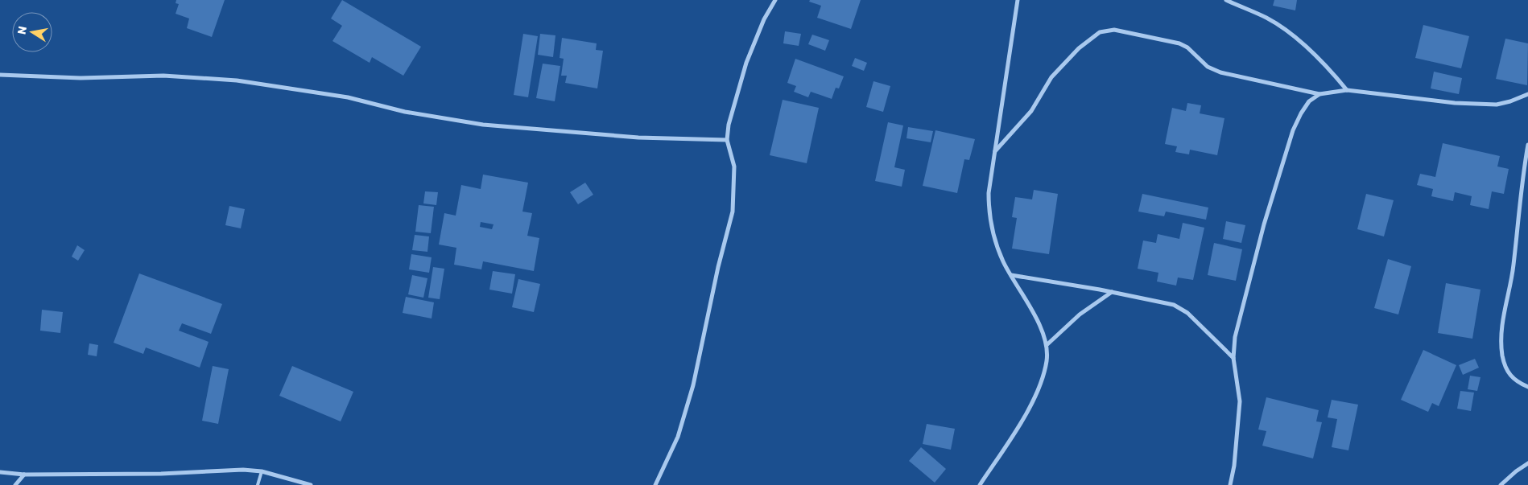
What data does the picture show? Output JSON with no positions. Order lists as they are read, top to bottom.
{
  "north": "left"
}
